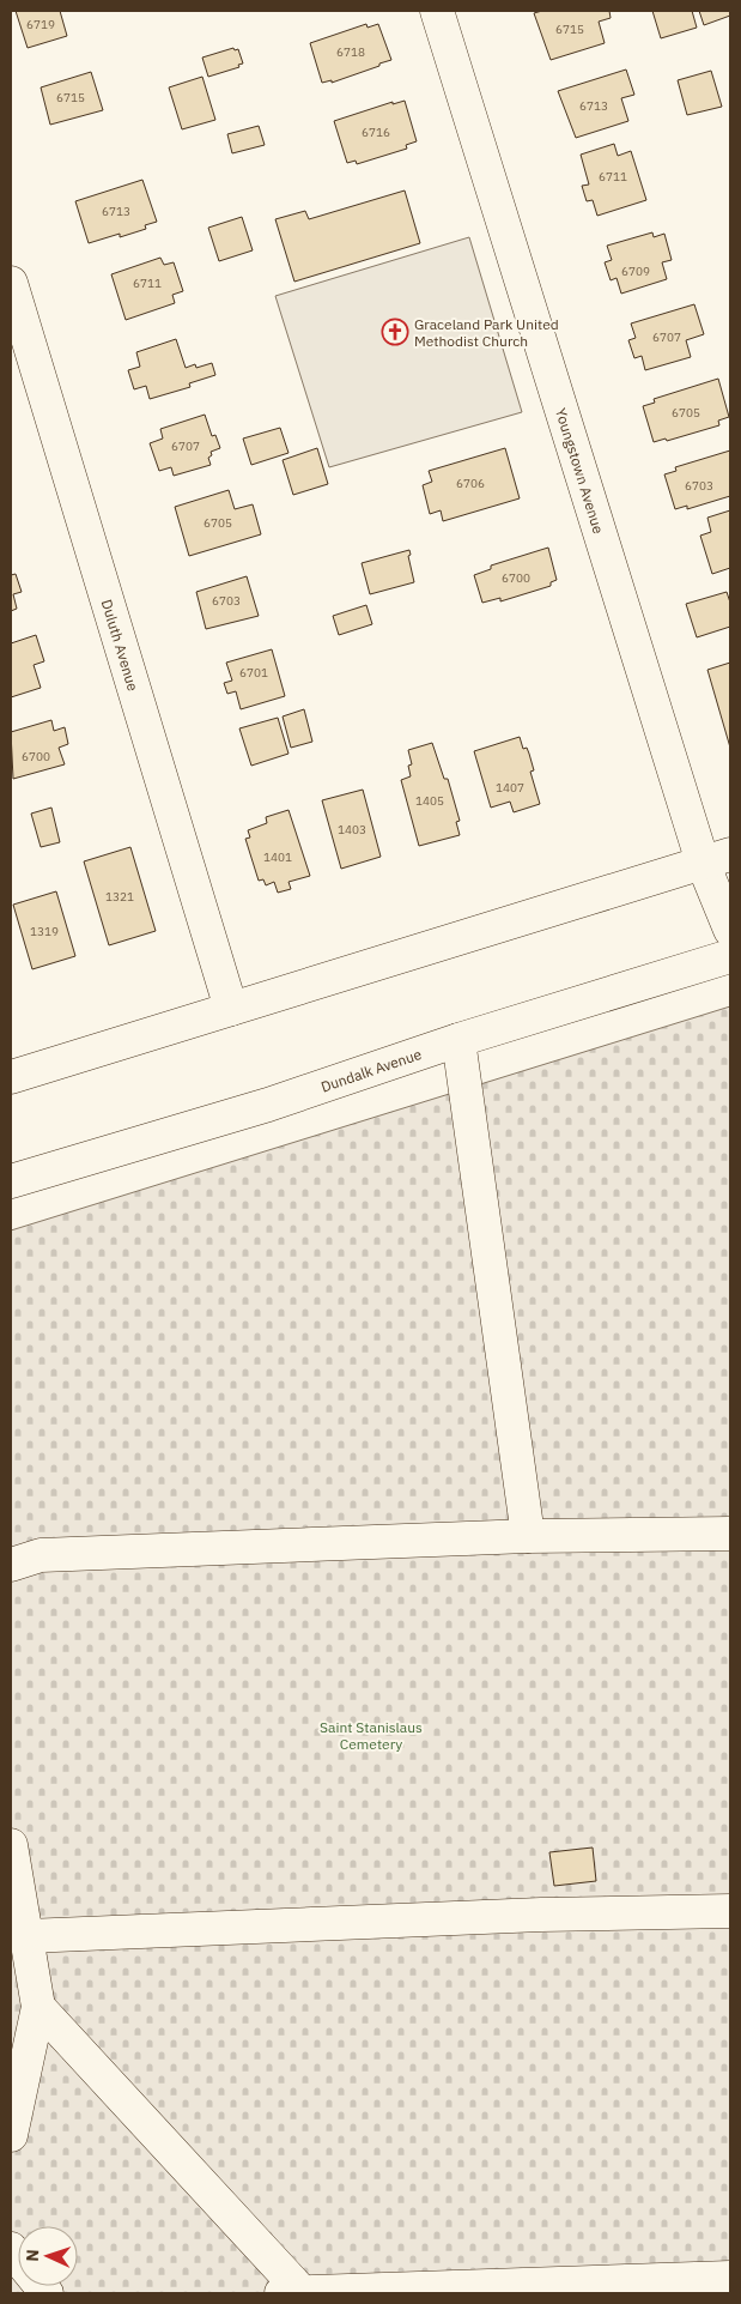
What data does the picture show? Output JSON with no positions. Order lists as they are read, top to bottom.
{
  "streets": {
    "street": ["Youngstown Avenue", "Duluth Avenue", "Dundalk Avenue"]
  },
  "parks": ["Saint Stanislaus Cemetery"],
  "places": {
    "church": ["Graceland Park United Methodist Church"]
  },
  "house_numbers": [
    "6719",
    "6715",
    "6718",
    "6715",
    "6713",
    "6716",
    "6711",
    "6713",
    "6709",
    "6711",
    "6707",
    "6705",
    "6707",
    "6706",
    "6703",
    "6705",
    "6700",
    "6703",
    "6701",
    "6700",
    "1407",
    "1405",
    "1403",
    "1401",
    "1321",
    "1319"
  ],
  "north": "left"
}
